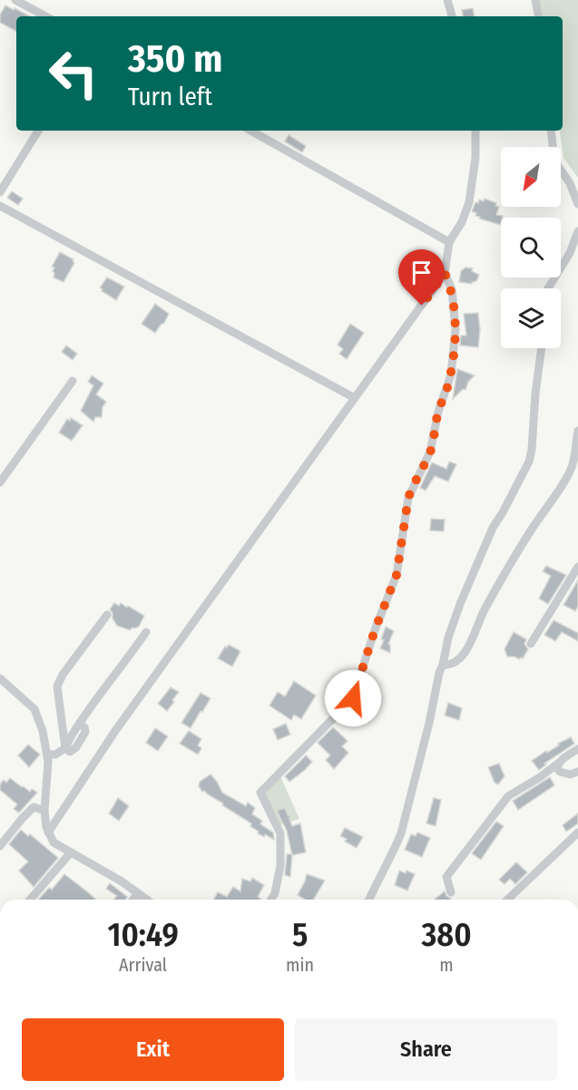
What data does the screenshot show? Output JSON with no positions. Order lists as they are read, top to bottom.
{
  "north": "bottom left",
  "page": {
    "turn": ["350 m", "Turn left"],
    "eta": [
      "10:49",
      "Arrival",
      "5",
      "min",
      "380",
      "m"
    ],
    "buttons": ["Exit", "Share"]
  }
}
